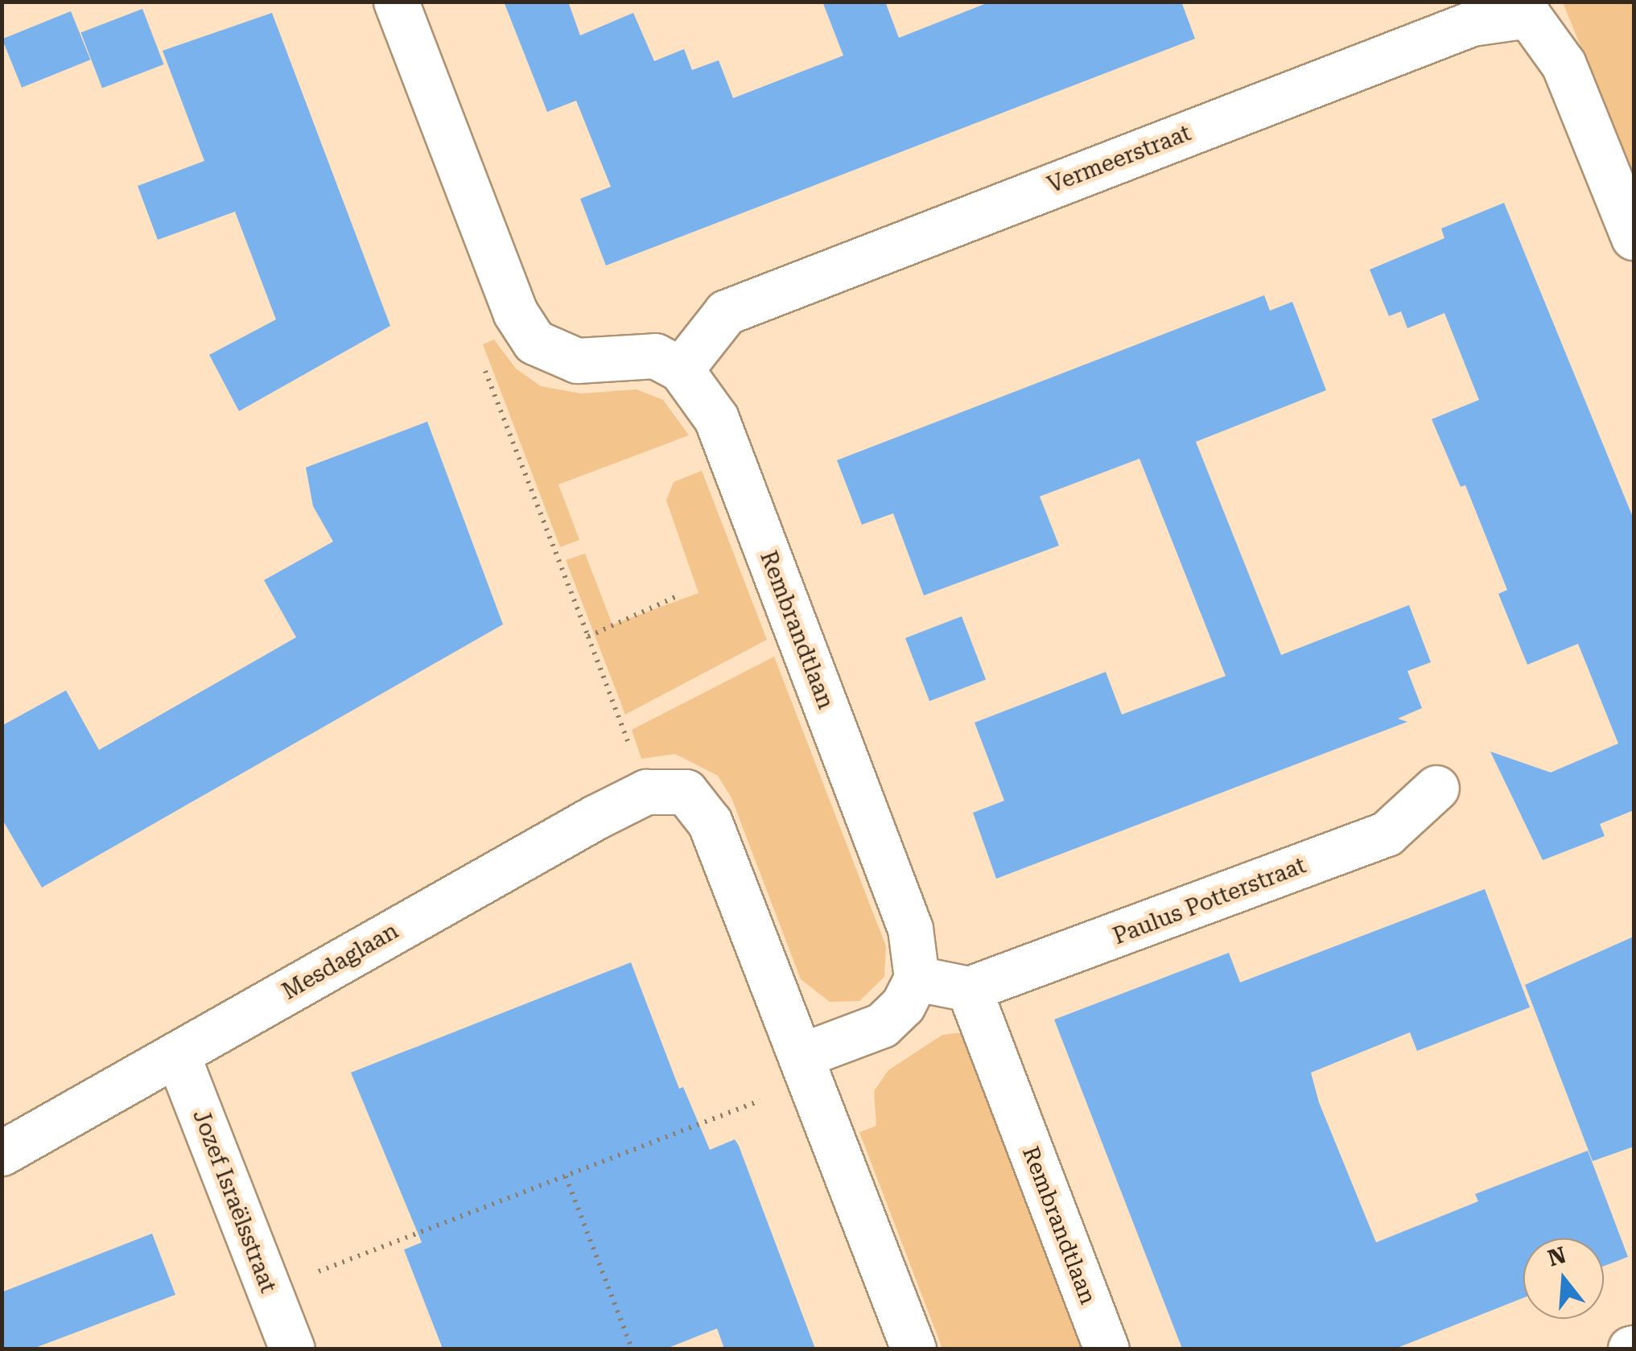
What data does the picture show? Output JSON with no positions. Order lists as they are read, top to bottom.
{
  "streets": {
    "street": [
      "Vermeerstraat",
      "Rembrandtlaan",
      "Paulus Potterstraat",
      "Mesdaglaan",
      "Jozef Israëlsstraat"
    ]
  },
  "crossings": [
    ["Vermeerstraat", "Rembrandtlaan"],
    ["Rembrandtlaan", "Paulus Potterstraat"],
    ["Mesdaglaan", "Jozef Israëlsstraat"]
  ],
  "north": "top"
}
